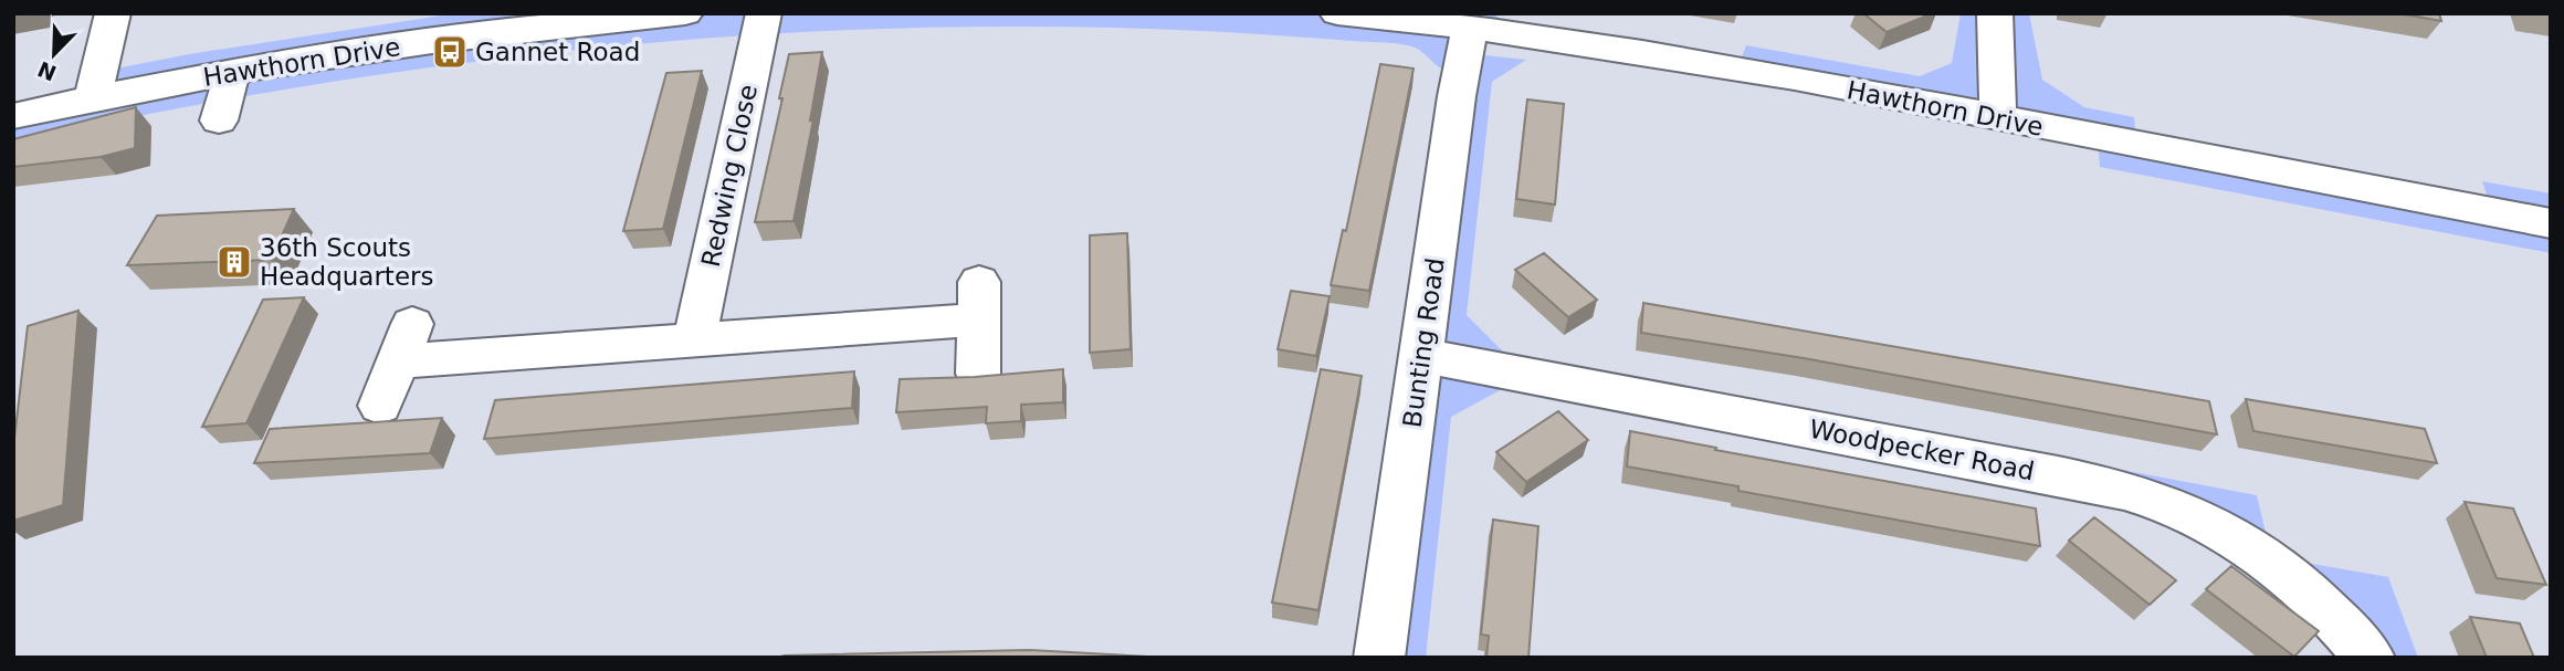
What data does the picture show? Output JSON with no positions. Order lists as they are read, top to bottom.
{
  "streets": {
    "street": [
      "Hawthorn Drive",
      "Redwing Close",
      "Bunting Road",
      "Woodpecker Road"
    ]
  },
  "crossings": [
    ["Hawthorn Drive", "Bunting Road"],
    ["Bunting Road", "Woodpecker Road"]
  ],
  "places": {
    "bus stop": ["Gannet Road"],
    "building": ["36th Scouts Headquarters"]
  },
  "north": "bottom left"
}
